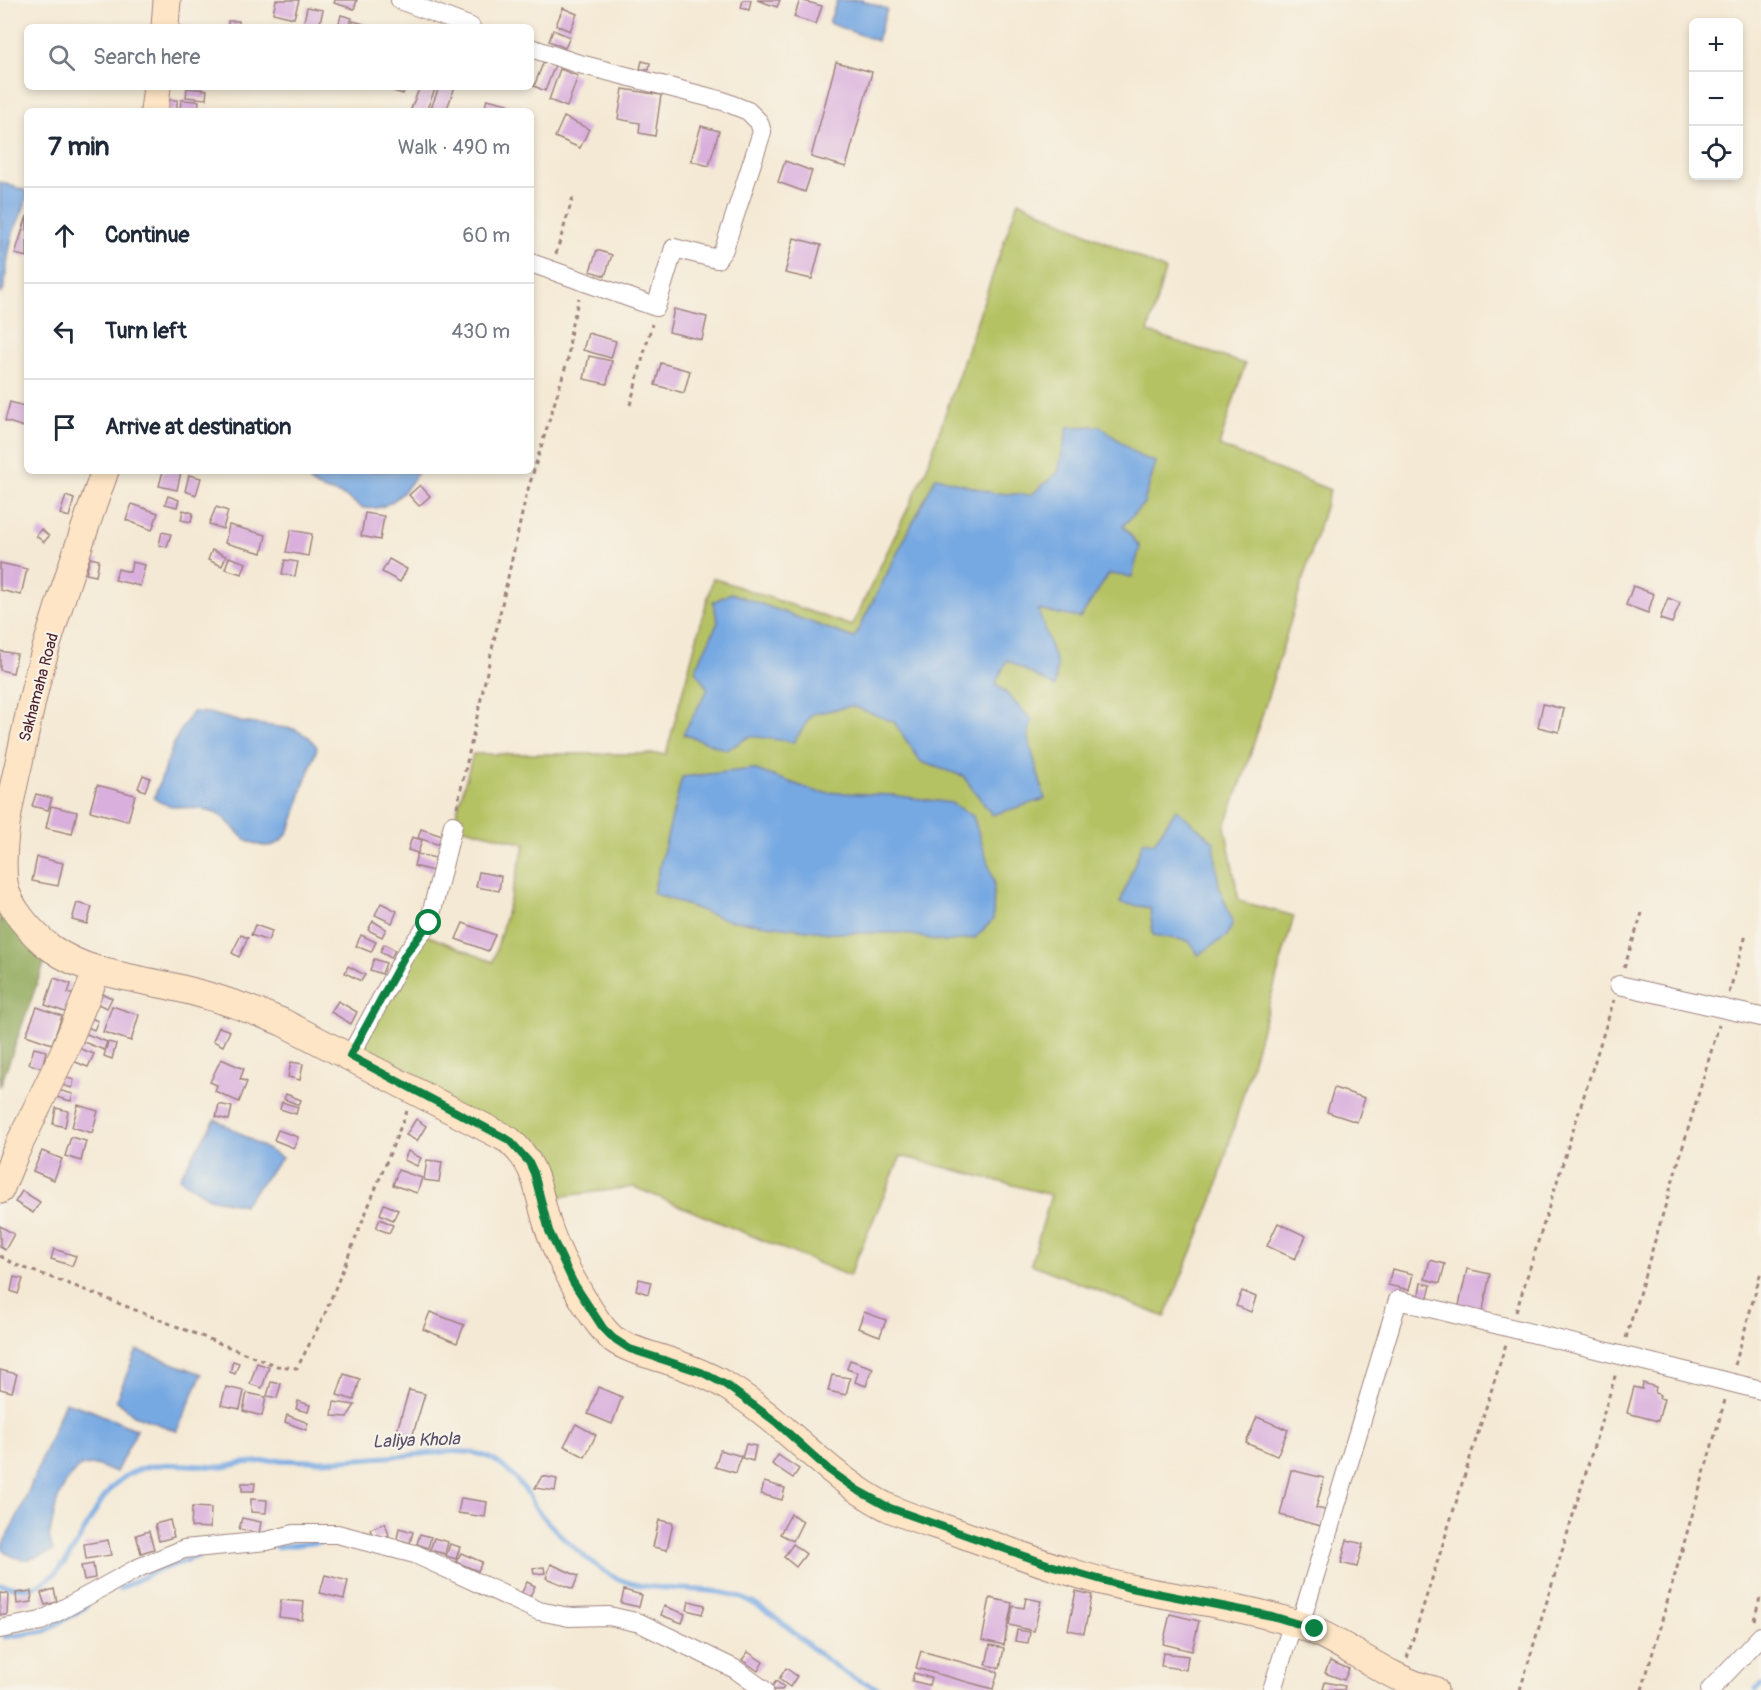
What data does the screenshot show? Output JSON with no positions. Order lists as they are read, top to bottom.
{
  "streets": {
    "street": ["Sakhamaha Road"]
  },
  "water": ["Laliya Khola"],
  "page": {
    "map_buttons": ["+", "−"],
    "search": "Search here",
    "heading": ["7 min", "Walk · 490 m"],
    "list": [
      ["Continue", "60 m"],
      ["Turn left", "430 m"],
      "Arrive at destination"
    ]
  }
}
